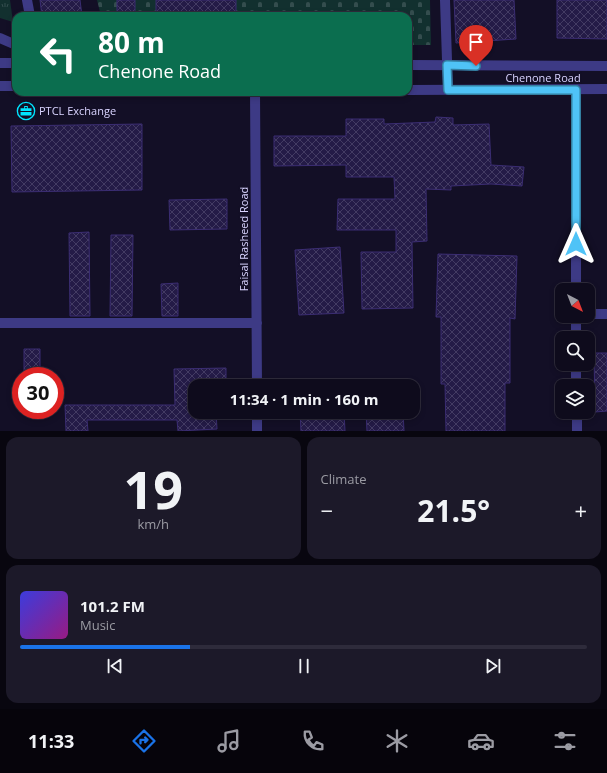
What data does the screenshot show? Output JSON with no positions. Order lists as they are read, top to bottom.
{
  "streets": {
    "street": ["Chenone Road", "Faisal Rasheed Road"]
  },
  "places": {
    "office": ["PTCL Exchange"]
  },
  "north": "bottom right",
  "page": {
    "turn": ["80 m", "Chenone Road"],
    "limit": "30",
    "trip": "11:34 · 1 min · 160 m",
    "tile": [
      ["19", "km/h"],
      "Climate"
    ],
    "heat": ["−", "21.5°", "+"],
    "song": ["101.2 FM", "Music"],
    "tabs": "11:33"
  }
}
